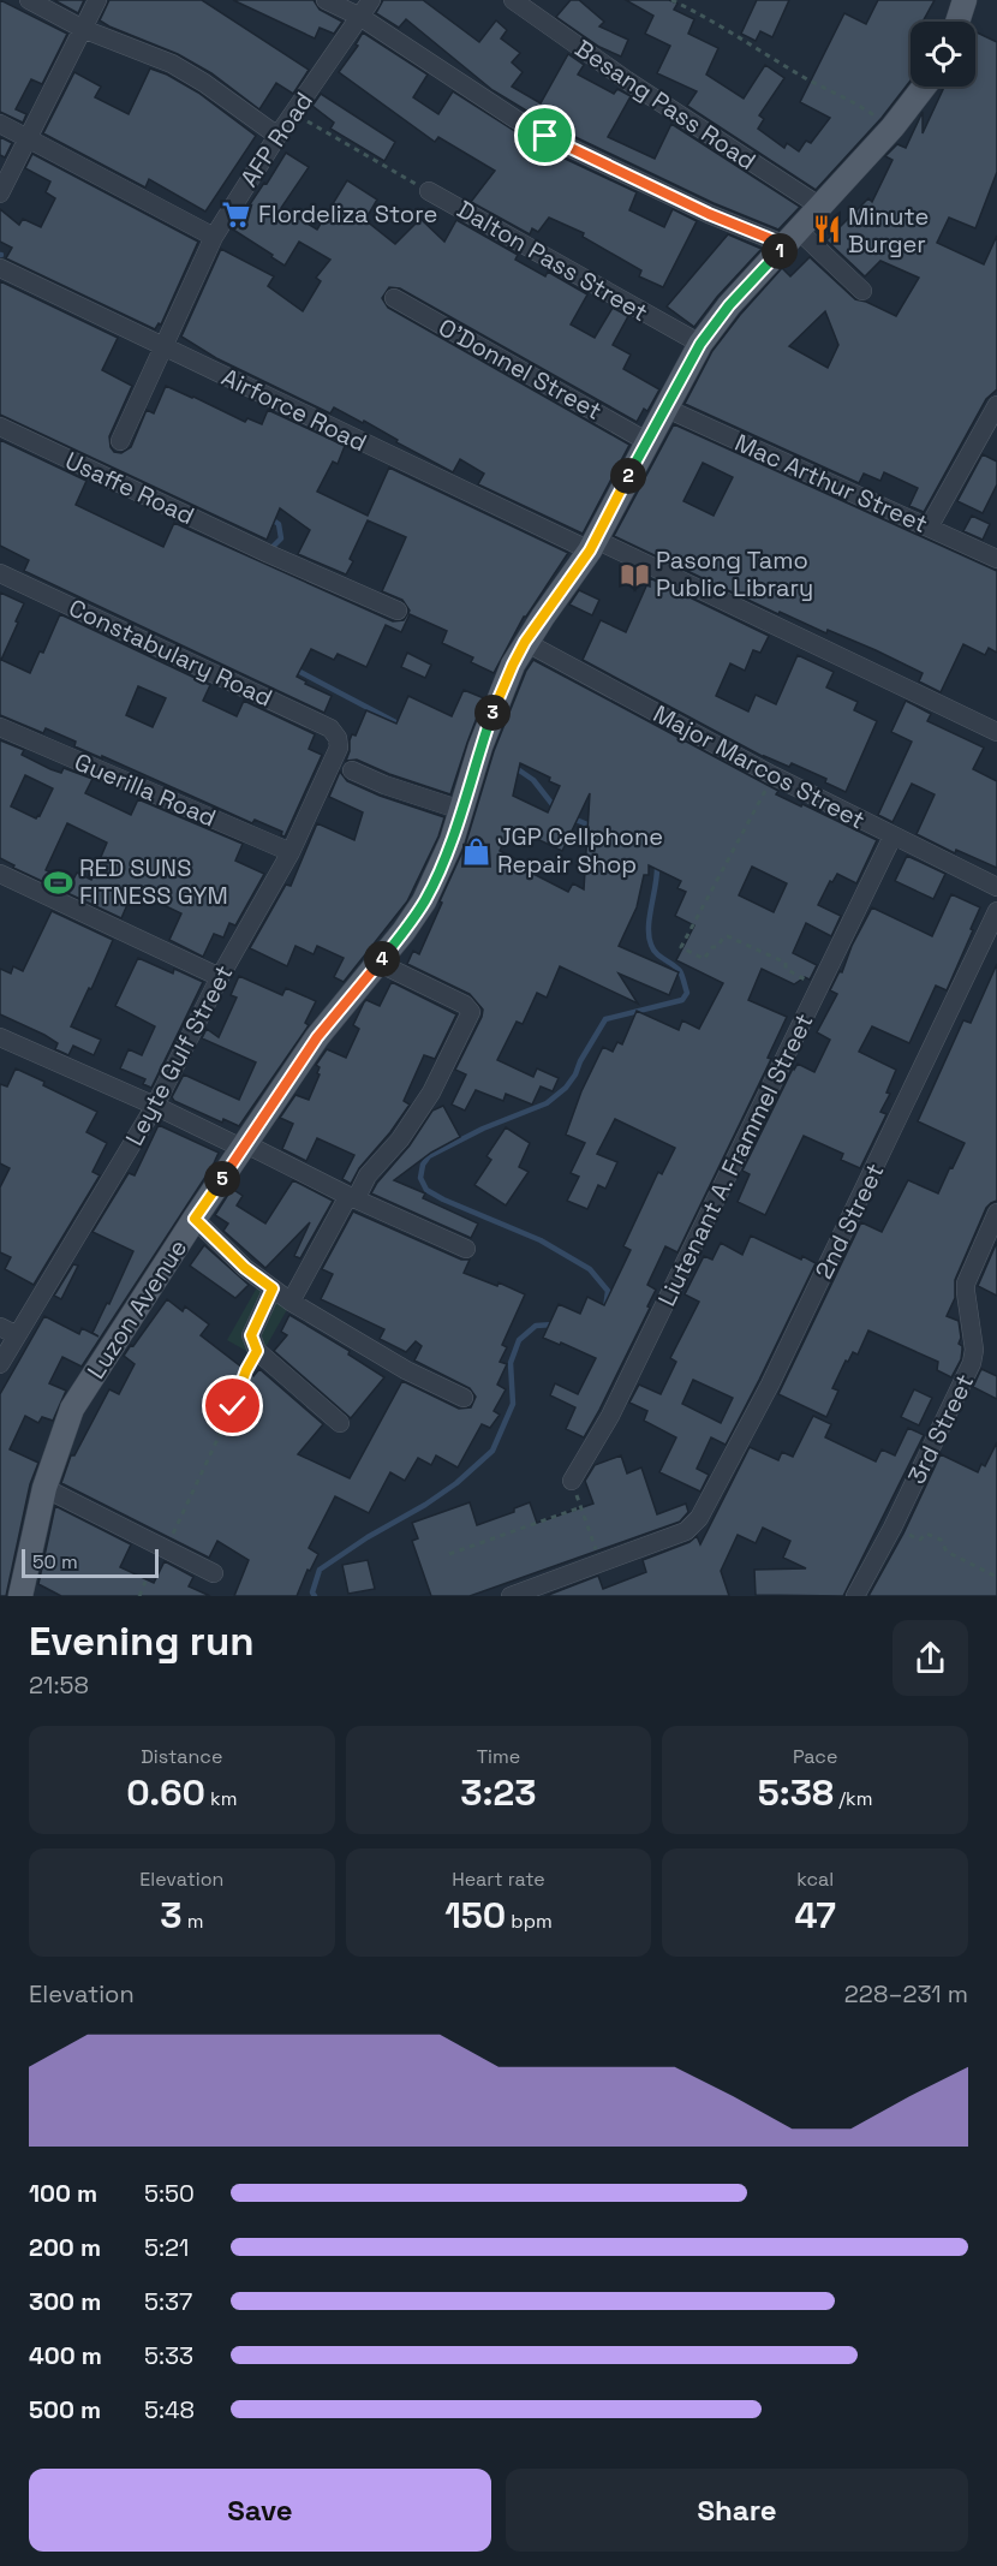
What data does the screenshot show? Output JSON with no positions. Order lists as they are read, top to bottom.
{
  "streets": {
    "main road": ["Luzon Avenue"],
    "street": [
      "Besang Pass Road",
      "AFP Road",
      "Dalton Pass Street",
      "O'Donnel Street",
      "Airforce Road",
      "Mac Arthur Street",
      "Usaffe Road",
      "Constabulary Road",
      "Major Marcos Street",
      "Guerilla Road",
      "Leyte Gulf Street",
      "Liutenant A. Frammel Street",
      "2nd Street",
      "3rd Street"
    ]
  },
  "crossings": [
    ["Besang Pass Road", "Luzon Avenue"],
    ["AFP Road", "Dalton Pass Street"],
    ["AFP Road", "Airforce Road"],
    ["Dalton Pass Street", "Luzon Avenue"],
    ["O'Donnel Street", "Luzon Avenue"],
    ["Airforce Road", "Luzon Avenue"],
    ["Mac Arthur Street", "Luzon Avenue"],
    ["Constabulary Road", "Leyte Gulf Street"],
    ["Major Marcos Street", "Liutenant A. Frammel Street"],
    ["Major Marcos Street", "Luzon Avenue"],
    ["Guerilla Road", "Leyte Gulf Street"]
  ],
  "places": {
    "supermarket": ["Flordeliza Store"],
    "restaurant": ["Minute Burger"],
    "library": ["Pasong Tamo Public Library"],
    "shop": ["JGP Cellphone Repair Shop"],
    "sports": ["RED SUNS FITNESS GYM"]
  },
  "scale_bar": "50 m",
  "page": {
    "pins": [
      "1",
      "2",
      "3",
      "4",
      "5"
    ],
    "scale": "50 m",
    "heading": ["Evening run", "21:58"],
    "stats": [
      ["Distance", "0.60 km"],
      ["Time", "3:23"],
      ["Pace", "5:38 /km"],
      ["Elevation", "3 m"],
      ["Heart rate", "150 bpm"],
      ["kcal", "47"]
    ],
    "chart": ["Elevation", "228–231 m"],
    "list": [
      {
        "name": "100 m",
        "note": "5:50"
      },
      {
        "name": "200 m",
        "note": "5:21"
      },
      {
        "name": "300 m",
        "note": "5:37"
      },
      {
        "name": "400 m",
        "note": "5:33"
      },
      {
        "name": "500 m",
        "note": "5:48"
      }
    ],
    "buttons": ["Save", "Share"]
  }
}
